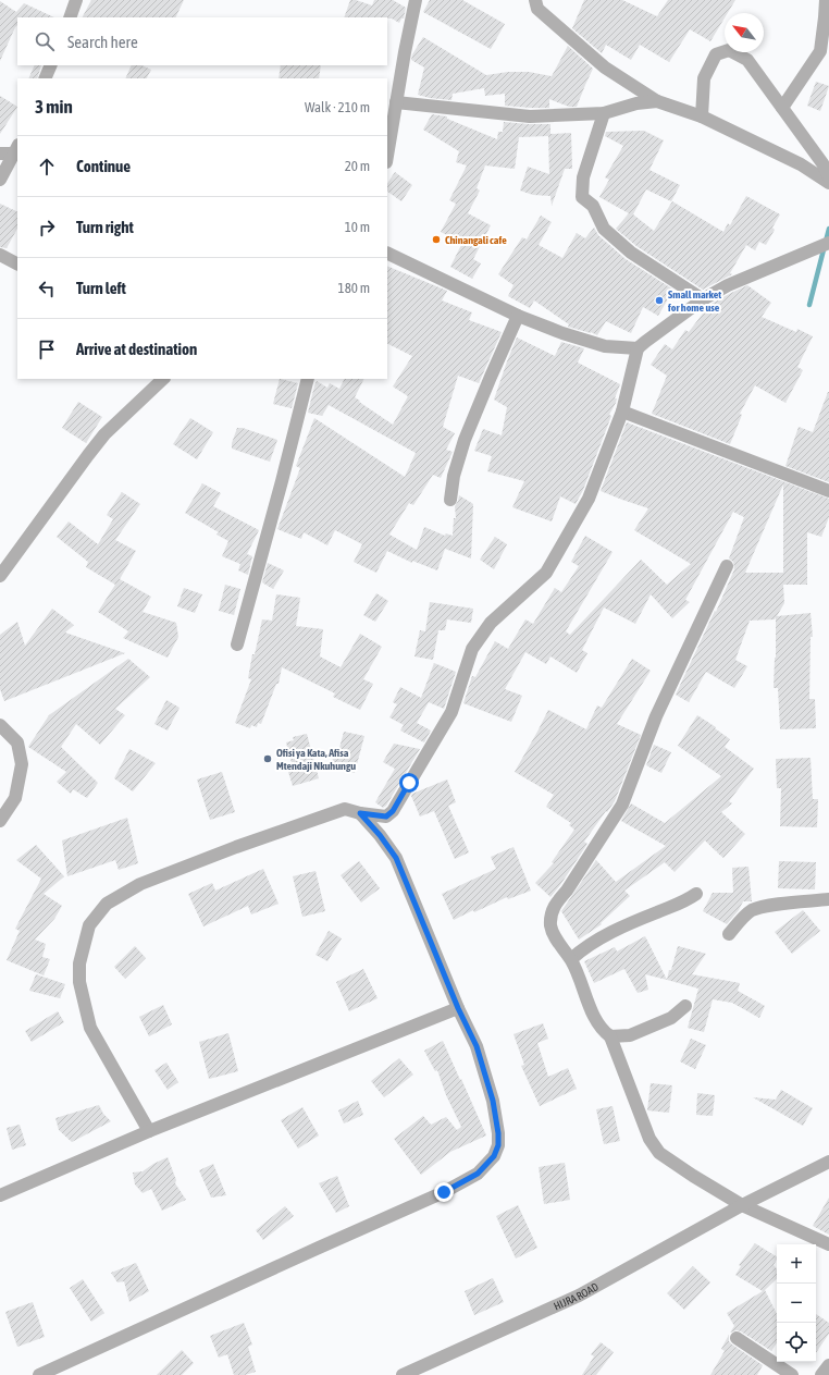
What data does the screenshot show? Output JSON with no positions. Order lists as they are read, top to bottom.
{
  "streets": {
    "street": ["HIJRA ROAD"]
  },
  "places": ["Chinangali cafe", "Small market for home use", "Ofisi ya Kata, Afisa Mtendaji Nkuhungu"],
  "north": "top left",
  "page": {
    "search": "Search here",
    "heading": ["3 min", "Walk · 210 m"],
    "list": [
      ["Continue", "20 m"],
      ["Turn right", "10 m"],
      ["Turn left", "180 m"],
      "Arrive at destination"
    ],
    "map_buttons": ["+", "−"]
  }
}
